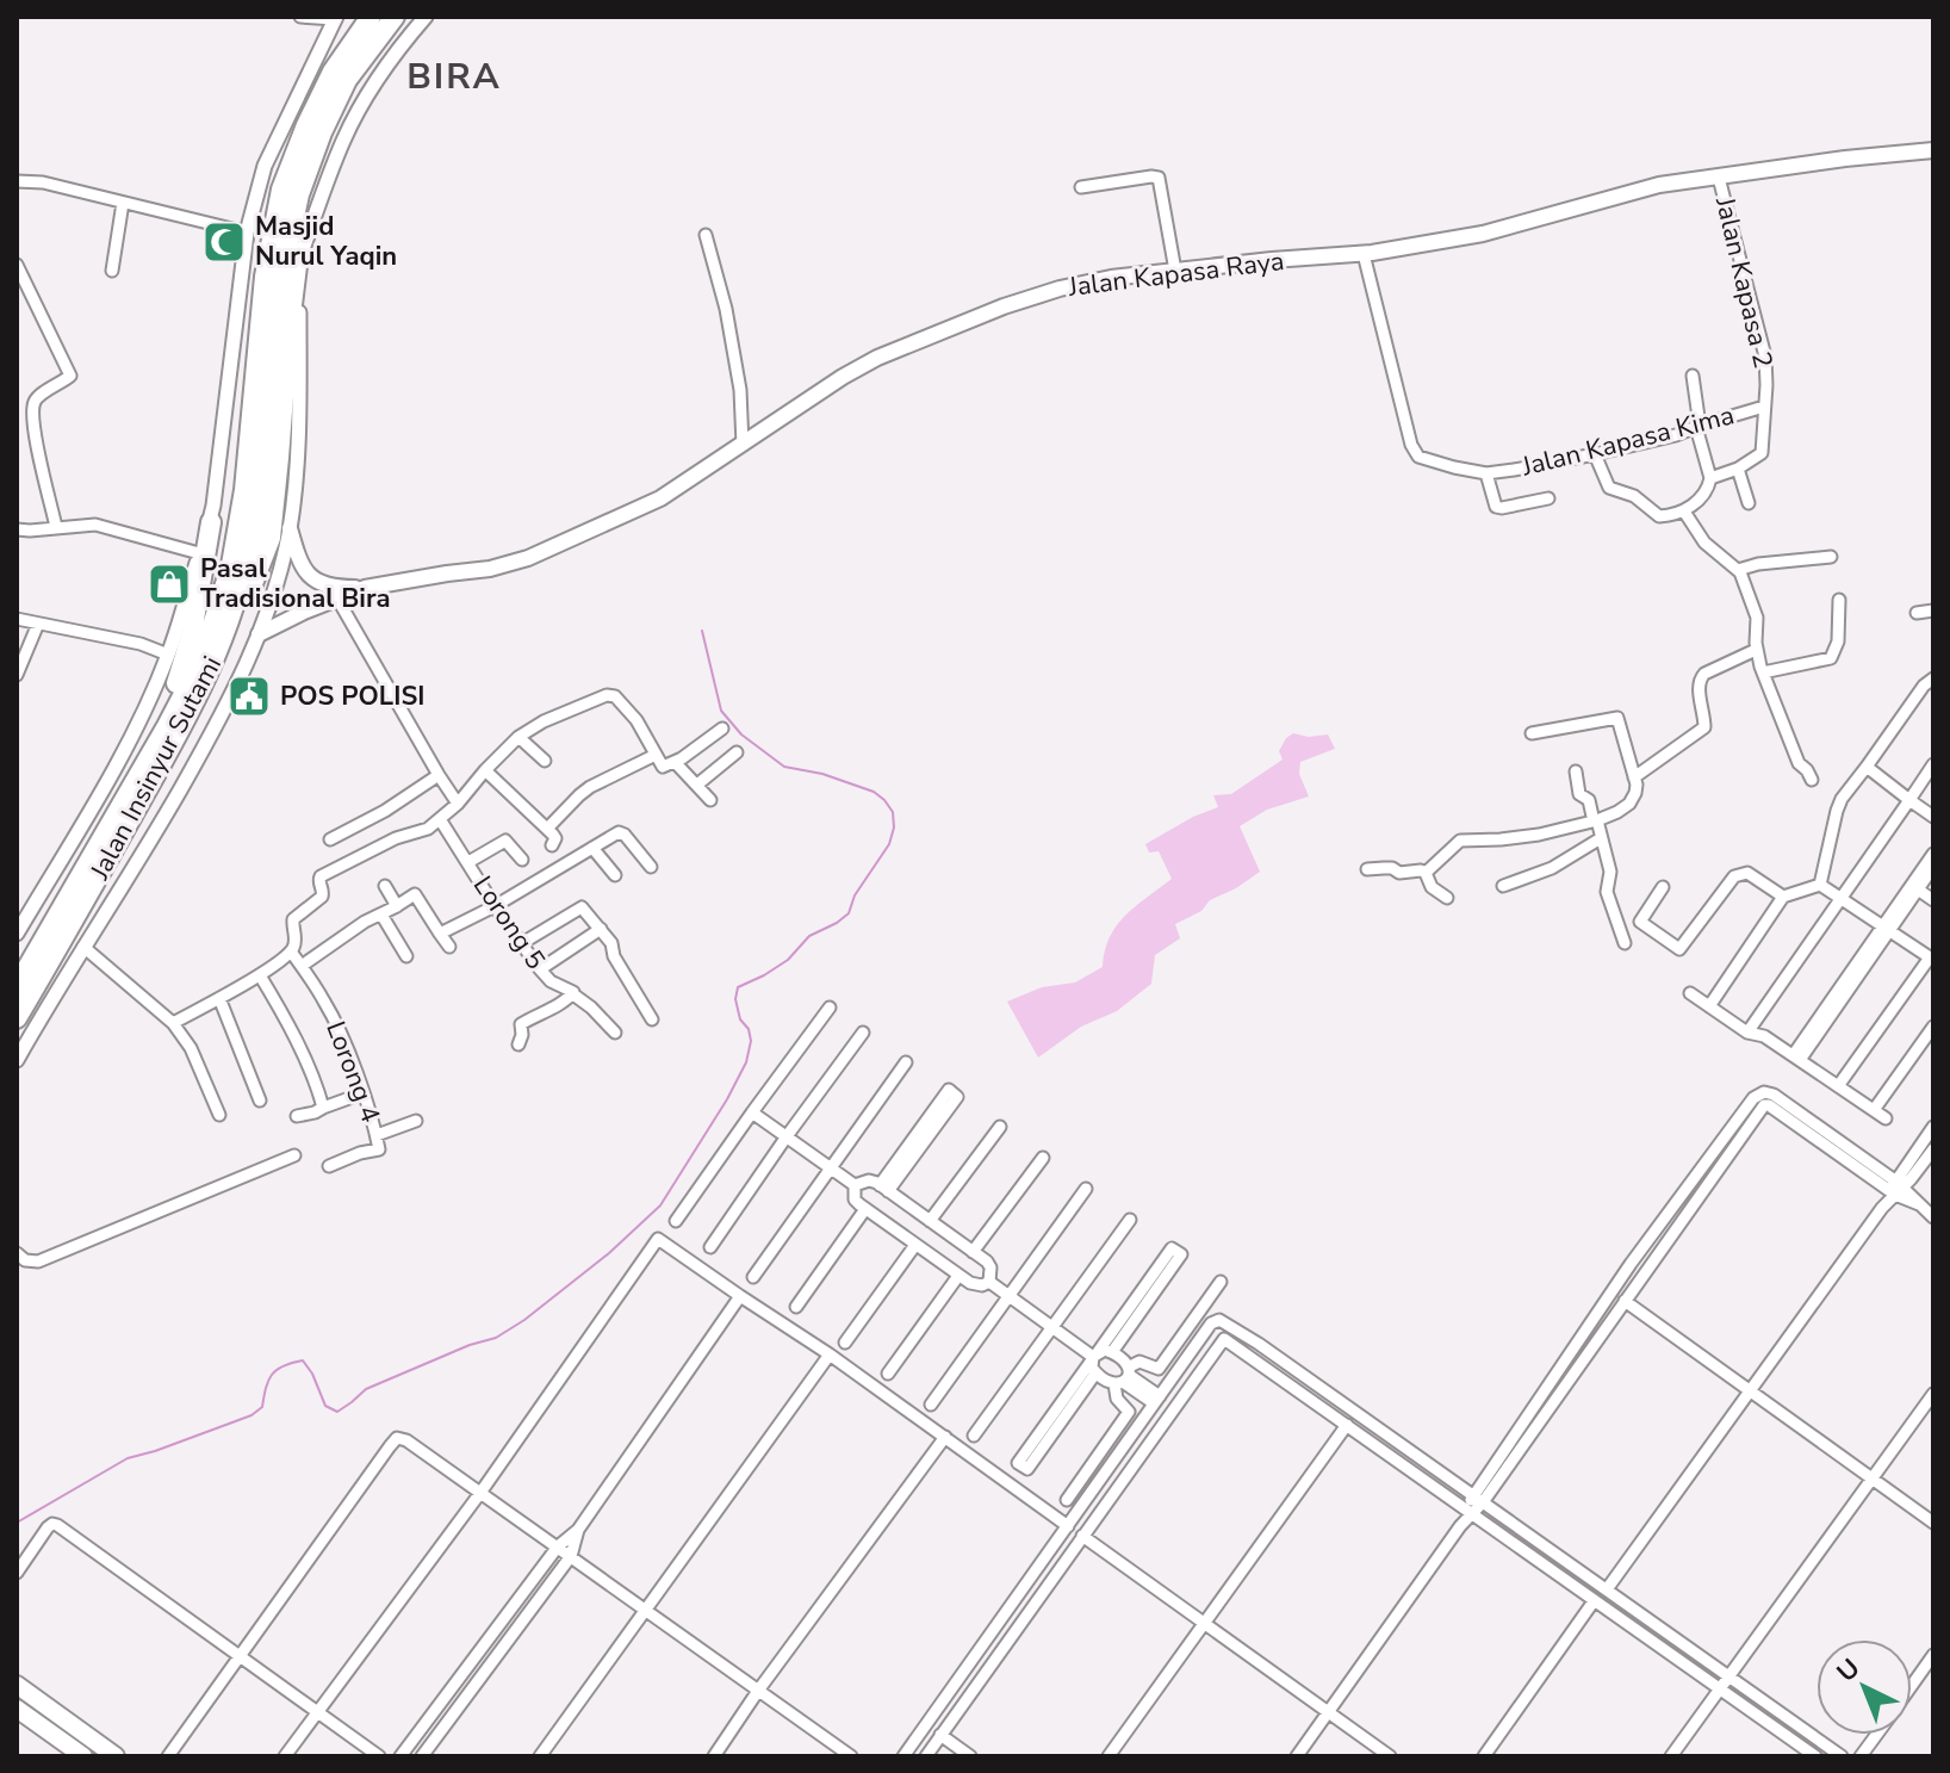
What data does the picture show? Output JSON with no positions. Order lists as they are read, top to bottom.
{
  "streets": {
    "highway": ["Jalan Insinyur Sutami"],
    "main road": ["Jalan Kapasa Raya"],
    "street": [
      "Jalan Kapasa 2",
      "Jalan Kapasa Kima",
      "Lorong 5",
      "Lorong 4"
    ]
  },
  "crossings": [
    ["Jalan Kapasa Raya", "Jalan Kapasa 2"],
    ["Jalan Kapasa Raya", "Jalan Kapasa Kima"],
    ["Jalan Kapasa 2", "Jalan Kapasa Kima"]
  ],
  "districts": ["BIRA"],
  "places": {
    "mosque": ["Masjid Nurul Yaqin"],
    "shop": ["Pasal Tradisional Bira"],
    "public building": ["POS POLISI"]
  },
  "north": "top left"
}
